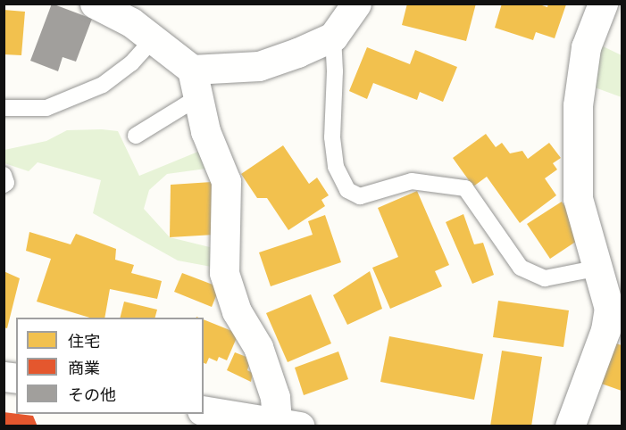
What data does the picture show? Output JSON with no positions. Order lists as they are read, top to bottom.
{
  "legend": ["住宅", "商業", "その他"]
}
